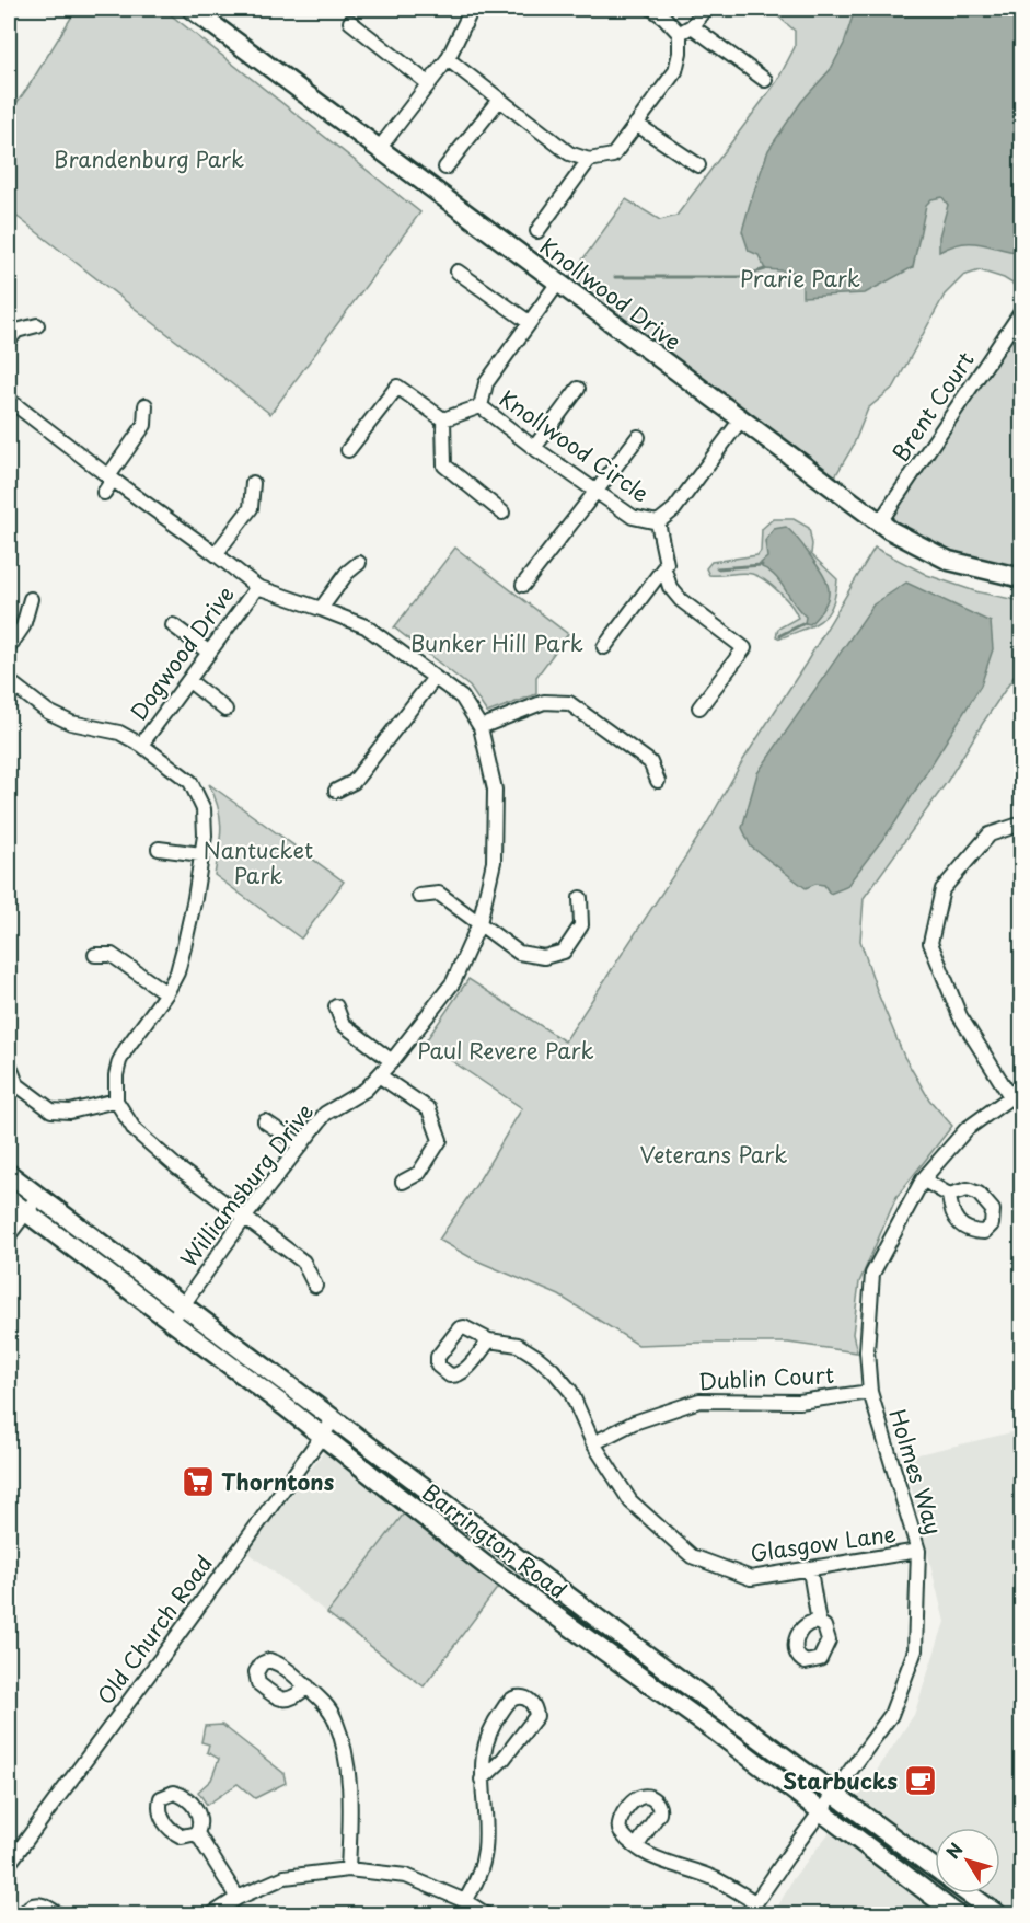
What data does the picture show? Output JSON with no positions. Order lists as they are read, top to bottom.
{
  "streets": {
    "main road": ["Knollwood Drive", "Barrington Road"],
    "street": [
      "Brent Court",
      "Knollwood Circle",
      "Dogwood Drive",
      "Williamsburg Drive",
      "Dublin Court",
      "Holmes Way",
      "Glasgow Lane",
      "Old Church Road"
    ]
  },
  "crossings": [
    ["Knollwood Drive", "Brent Court"],
    ["Knollwood Drive", "Knollwood Circle"],
    ["Dogwood Drive", "Williamsburg Drive"],
    ["Williamsburg Drive", "Barrington Road"],
    ["Dublin Court", "Holmes Way"],
    ["Dublin Court", "Glasgow Lane"],
    ["Holmes Way", "Barrington Road"],
    ["Holmes Way", "Glasgow Lane"],
    ["Barrington Road", "Old Church Road"]
  ],
  "parks": [
    "Brandenburg Park",
    "Prarie Park",
    "Bunker Hill Park",
    "Nantucket Park",
    "Paul Revere Park",
    "Veterans Park"
  ],
  "places": {
    "supermarket": ["Thorntons"],
    "cafe": ["Starbucks"]
  },
  "north": "top left"
}
